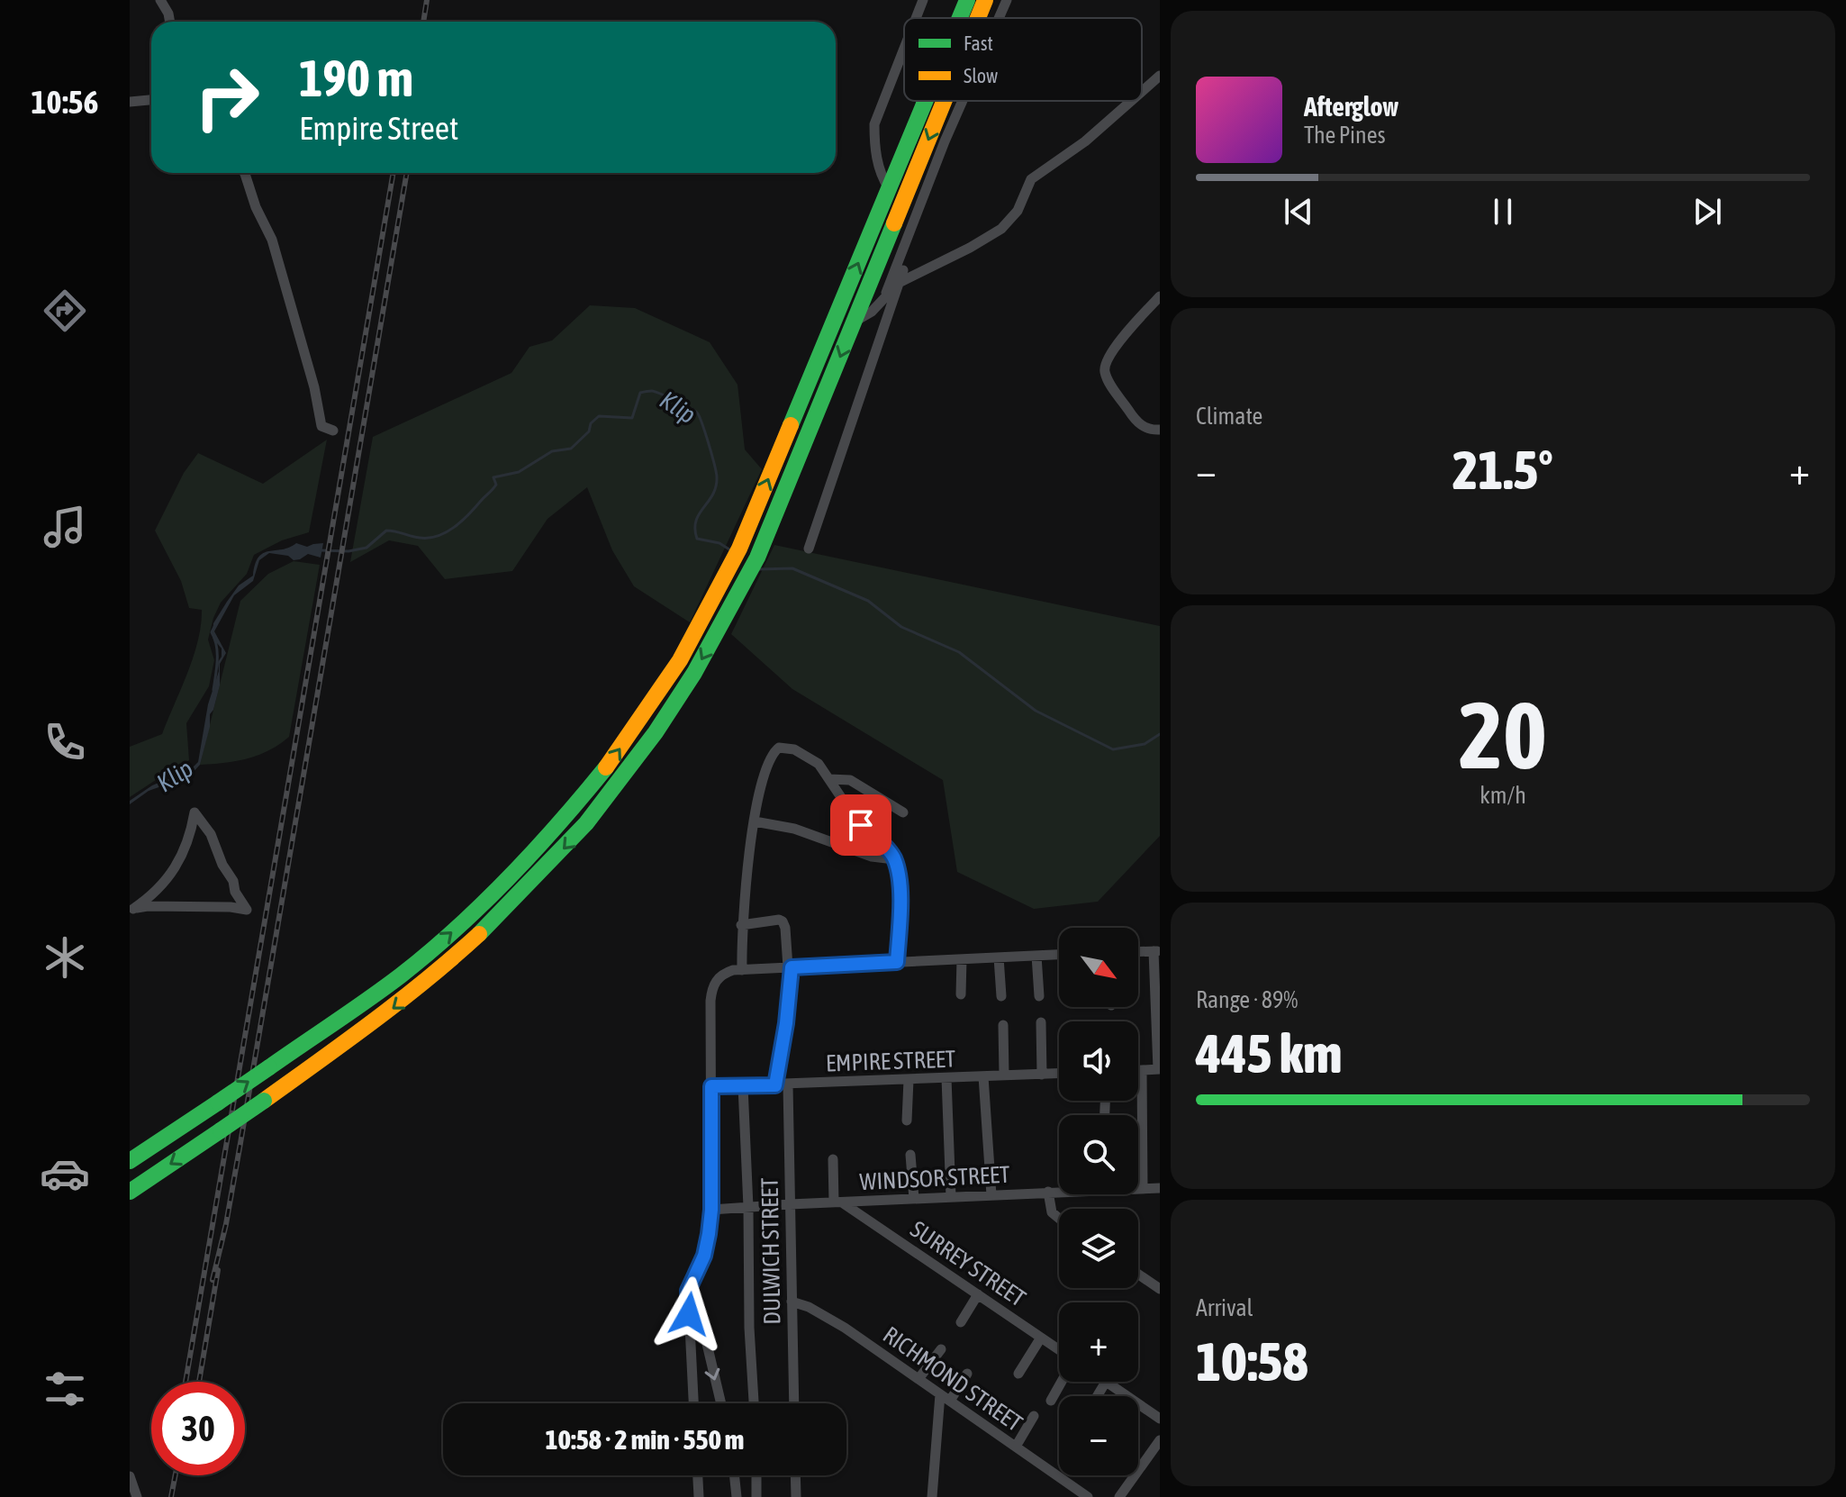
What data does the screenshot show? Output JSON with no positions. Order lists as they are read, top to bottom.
{
  "streets": {
    "street": [
      "EMPIRE STREET",
      "WINDSOR STREET",
      "DULWICH STREET",
      "SURREY STREET",
      "RICHMOND STREET"
    ]
  },
  "crossings": [
    ["EMPIRE STREET", "DULWICH STREET"],
    ["WINDSOR STREET", "DULWICH STREET"],
    ["WINDSOR STREET", "SURREY STREET"],
    ["DULWICH STREET", "RICHMOND STREET"]
  ],
  "water": ["Klip"],
  "legend": ["Fast", "Slow"],
  "north": "bottom right",
  "page": {
    "tabs": "10:56",
    "turn": ["190 m", "Empire Street"],
    "song": ["Afterglow", "The Pines"],
    "tile": [
      "Climate",
      ["20", "km/h"],
      ["Range · 89%", "445 km"],
      ["Arrival", "10:58"]
    ],
    "heat": ["−", "21.5°", "+"],
    "map_buttons": ["+", "−"],
    "limit": "30",
    "trip": "10:58 · 2 min · 550 m"
  }
}
